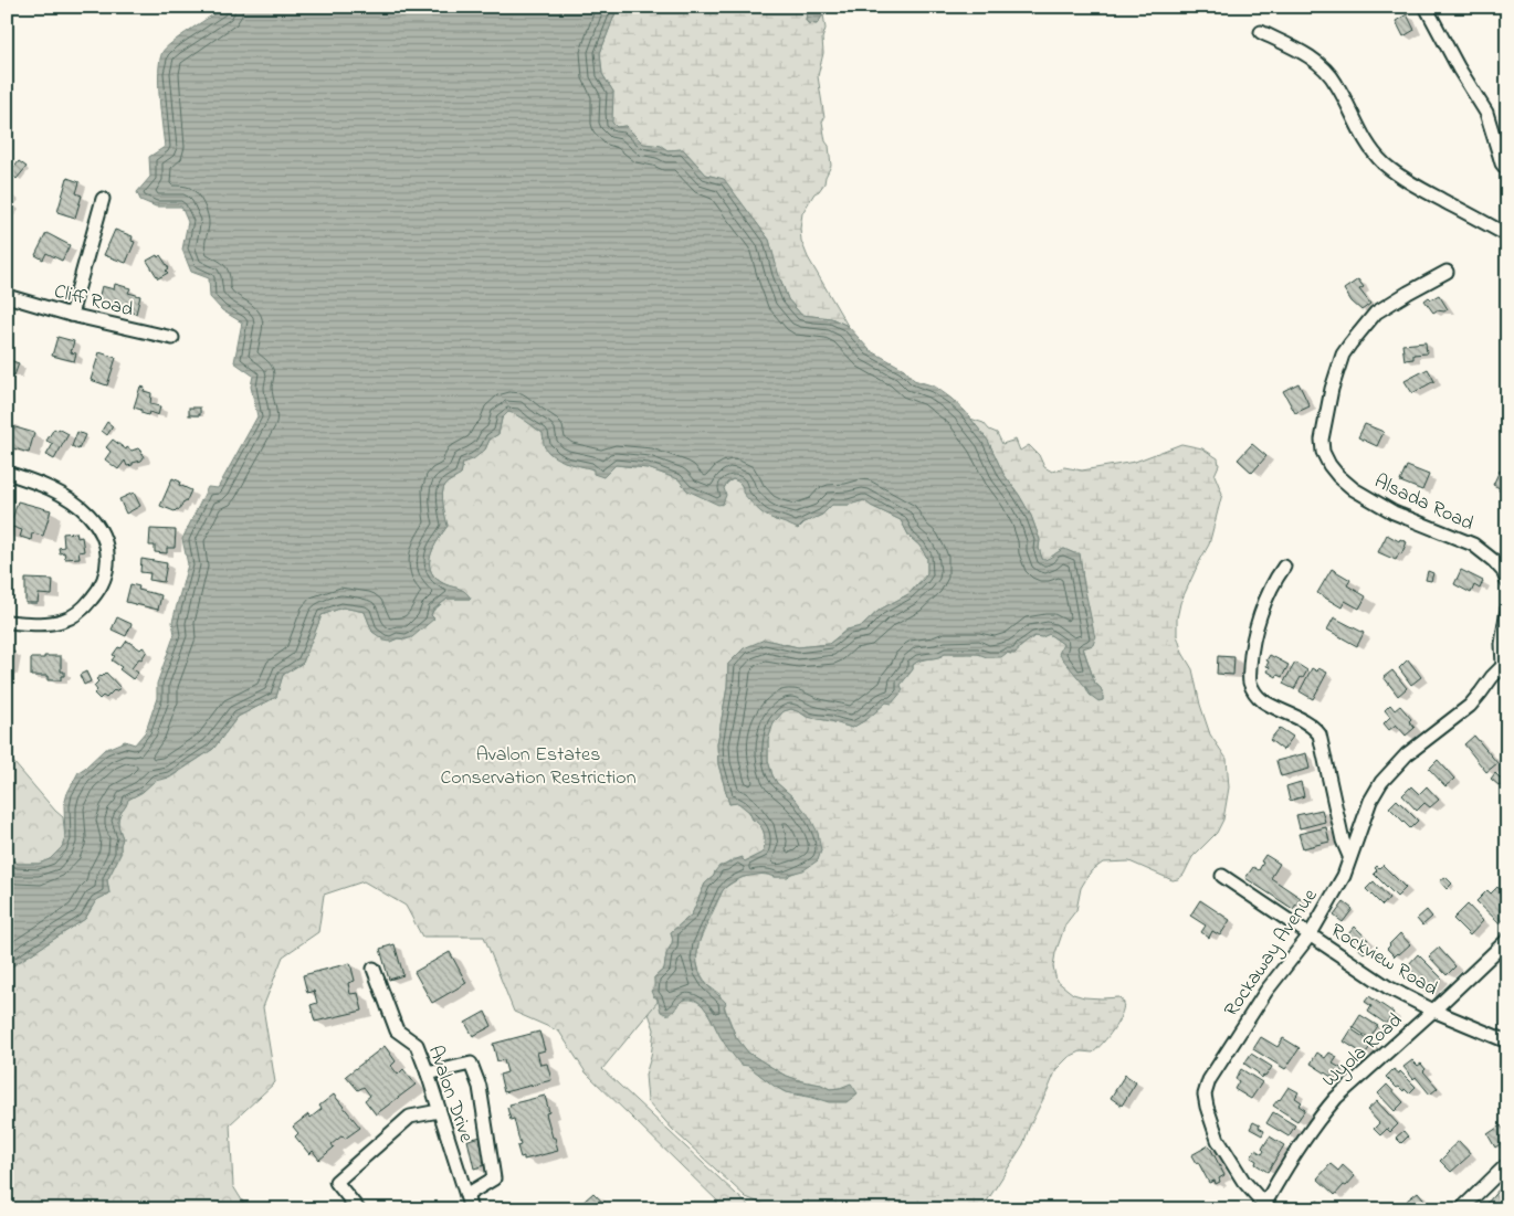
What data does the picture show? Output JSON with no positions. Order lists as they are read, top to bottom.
{
  "streets": {
    "street": [
      "Cliff Road",
      "Alsada Road",
      "Rockaway Avenue",
      "Rockview Road",
      "Wyola Road",
      "Avalon Drive"
    ]
  },
  "crossings": [
    ["Rockaway Avenue", "Rockview Road"],
    ["Rockaway Avenue", "Wyola Road"],
    ["Rockview Road", "Wyola Road"]
  ],
  "parks": ["Avalon Estates Conservation Restriction"]
}
